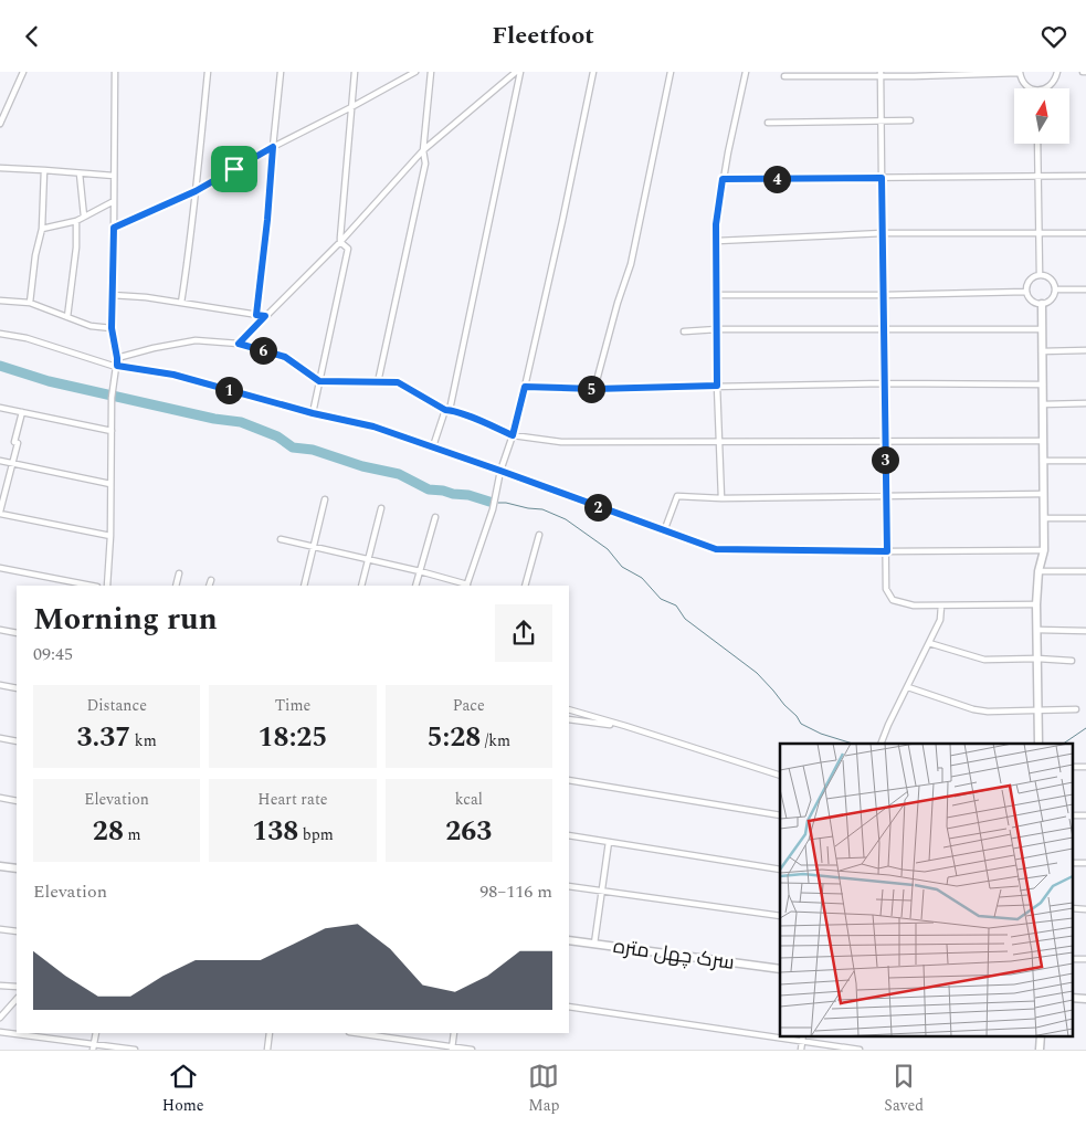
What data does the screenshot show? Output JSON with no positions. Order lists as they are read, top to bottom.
{
  "streets": {
    "street": ["سرک چهل متره"]
  },
  "north": "top",
  "page": {
    "header": "Fleetfoot",
    "pins": [
      "4",
      "6",
      "5",
      "1",
      "3",
      "2"
    ],
    "heading": ["Morning run", "09:45"],
    "stats": [
      ["Distance", "3.37 km"],
      ["Time", "18:25"],
      ["Pace", "5:28 /km"],
      ["Elevation", "28 m"],
      ["Heart rate", "138 bpm"],
      ["kcal", "263"]
    ],
    "chart": ["Elevation", "98–116 m"],
    "tabs": ["Home", "Map", "Saved"]
  }
}
